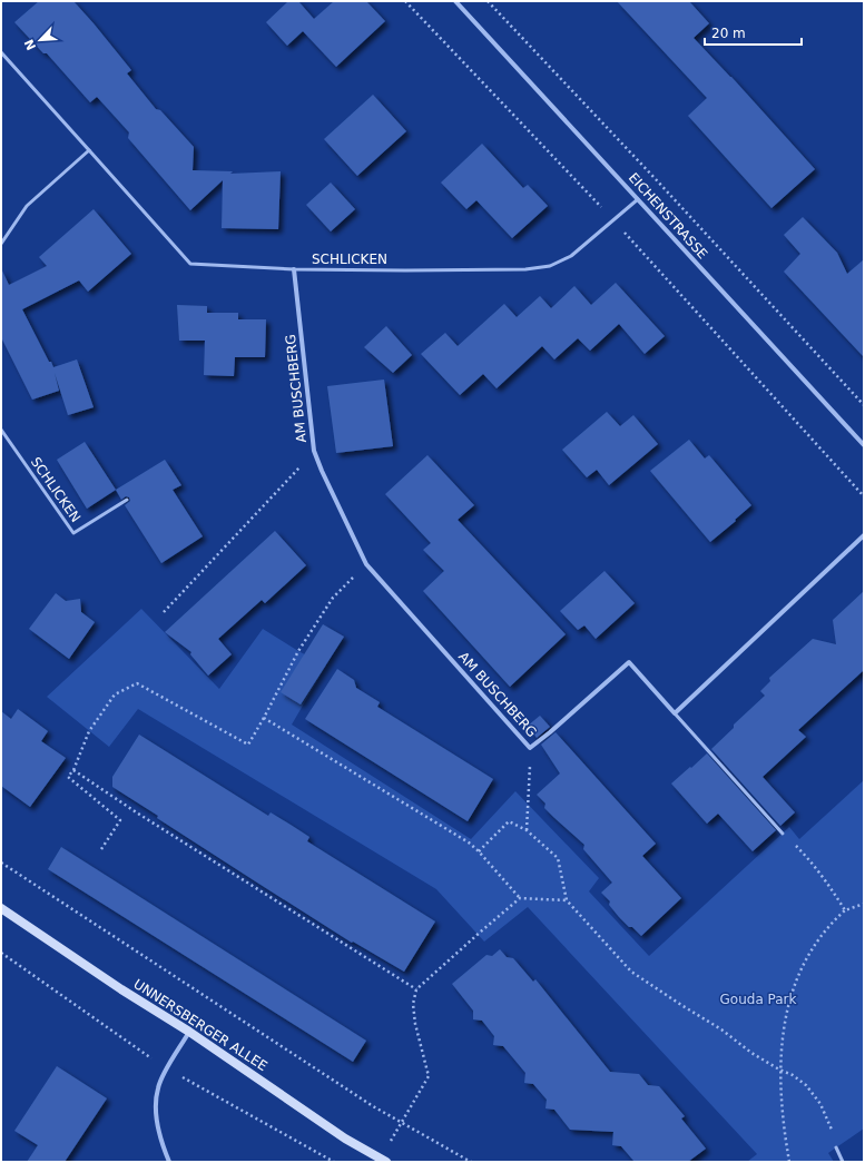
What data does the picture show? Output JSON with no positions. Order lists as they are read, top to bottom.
{
  "streets": {
    "main road": ["UNNERSBERGER ALLEE"],
    "street": ["EICHENSTRASSE", "AM BUSCHBERG"],
    "lane": ["SCHLICKEN"]
  },
  "crossings": [
    ["EICHENSTRASSE", "SCHLICKEN"],
    ["SCHLICKEN", "AM BUSCHBERG"]
  ],
  "parks": ["Gouda Park"],
  "scale_bar": "20 m",
  "north": "bottom left"
}
